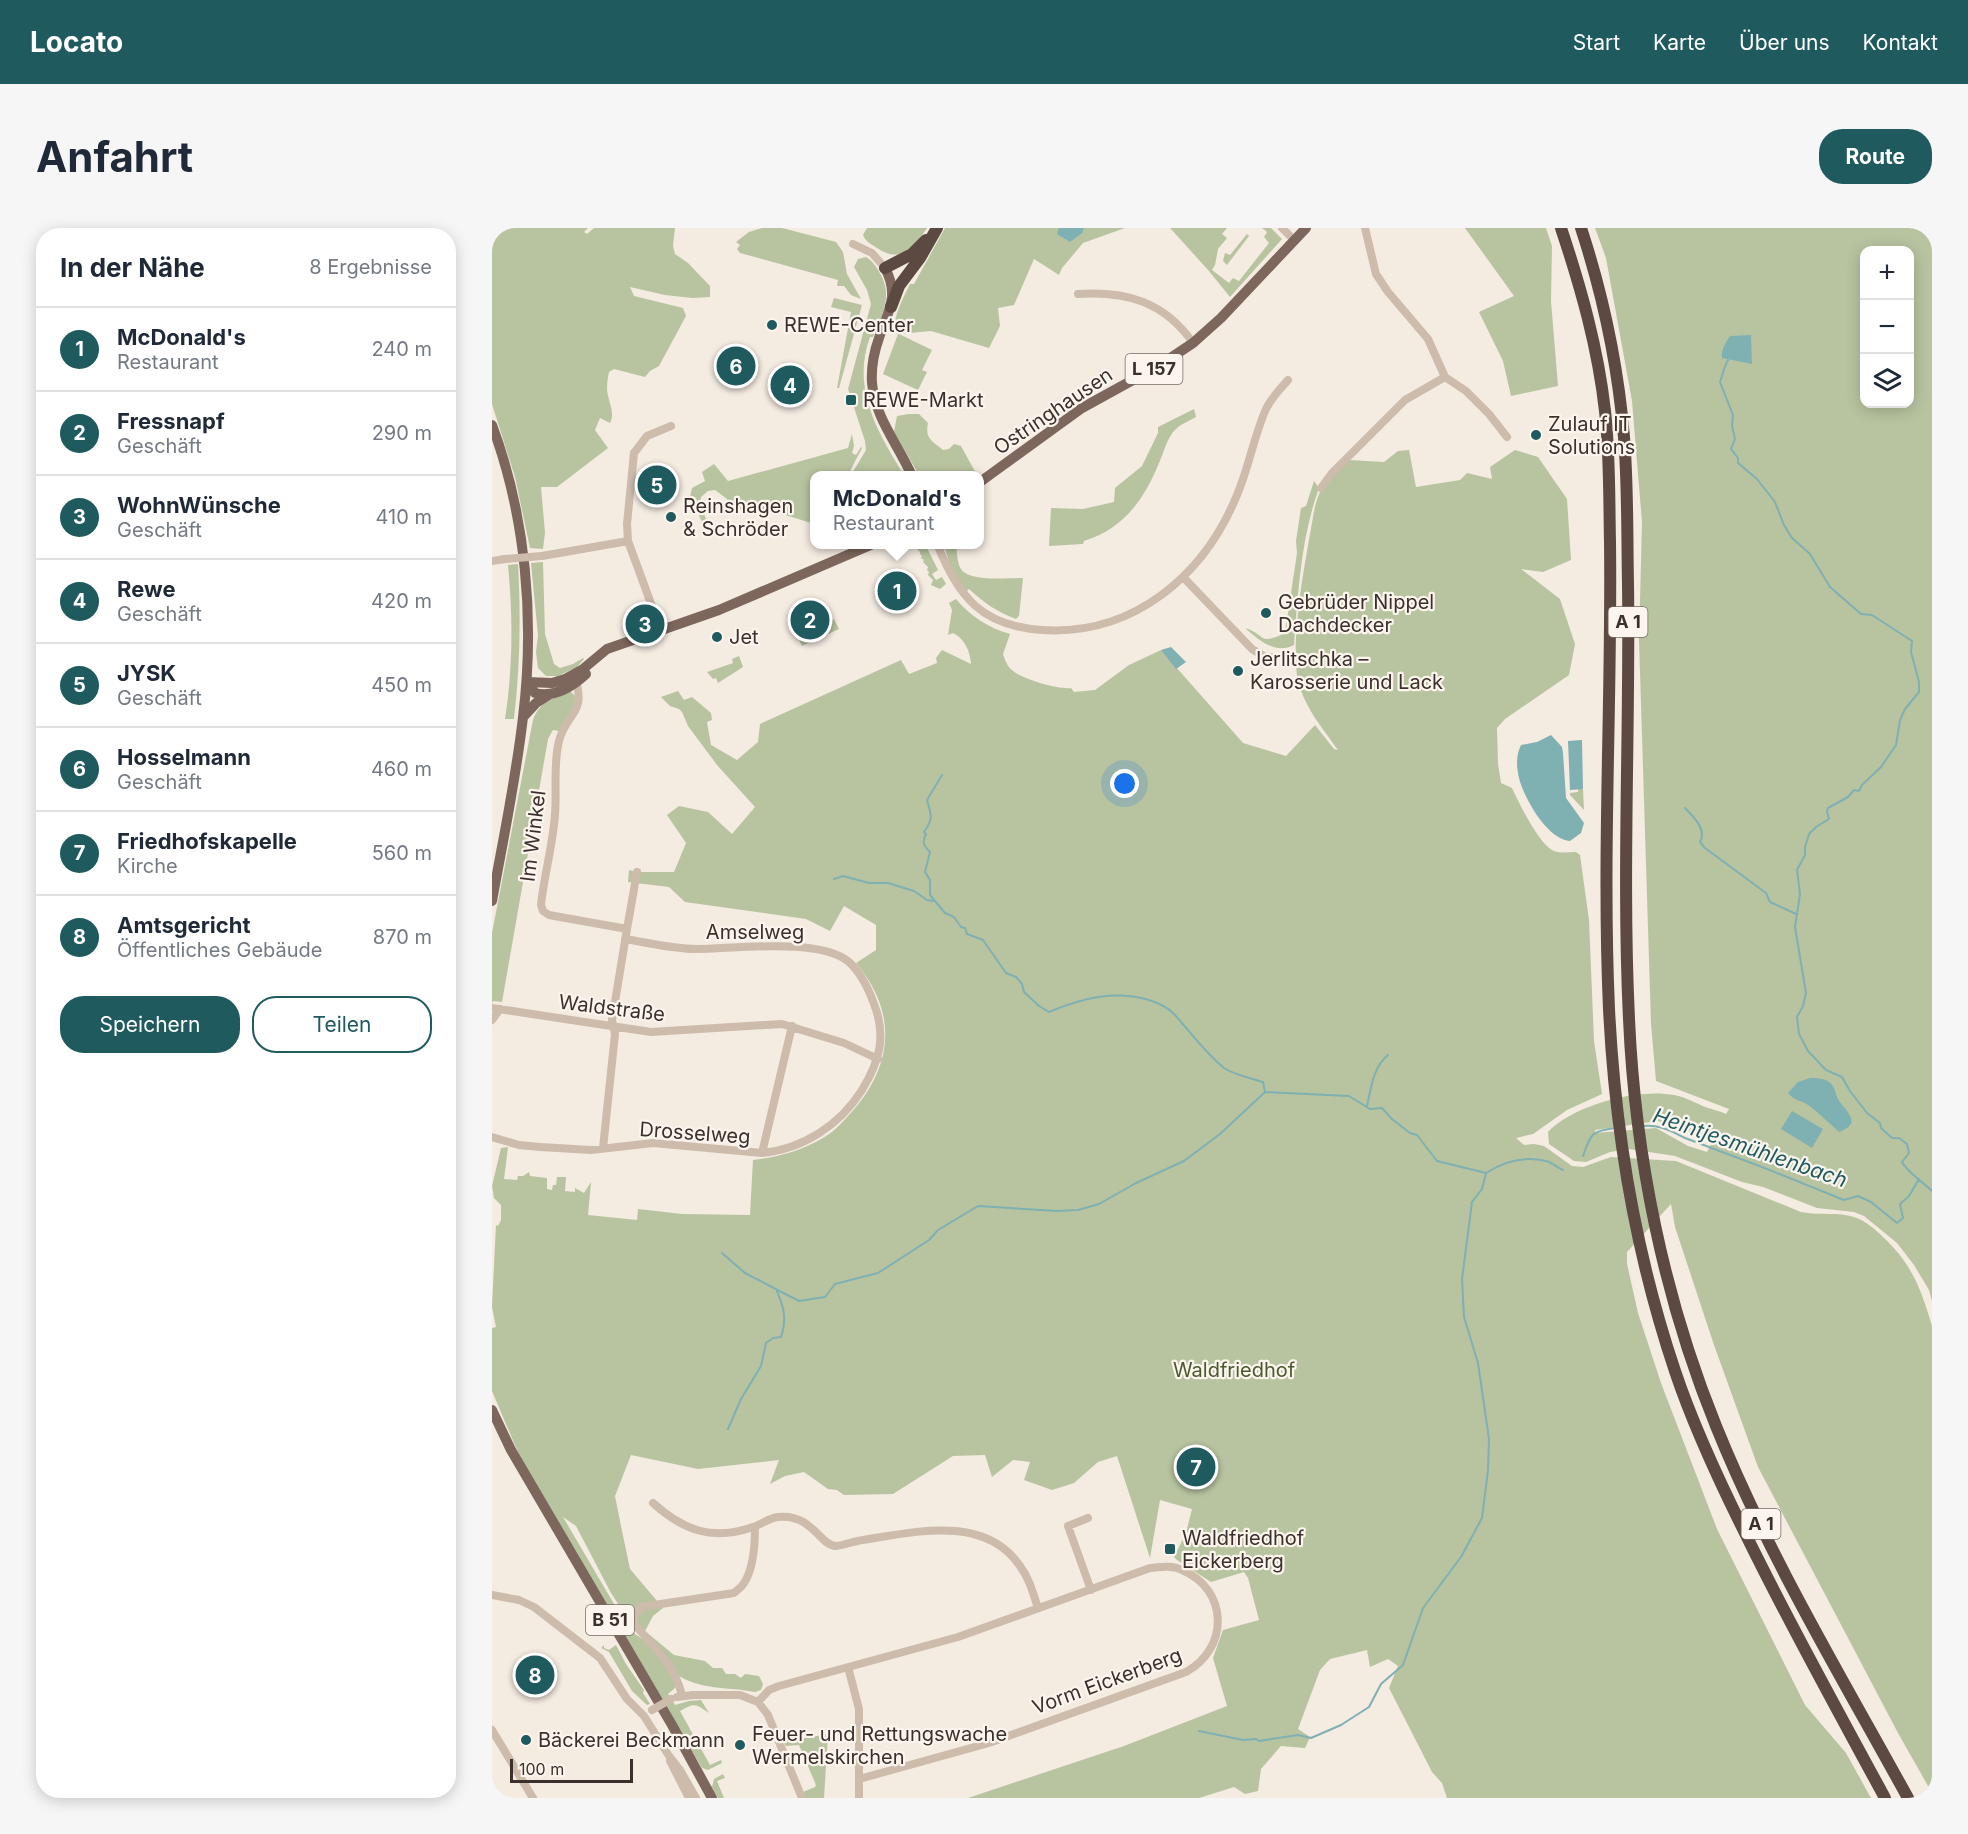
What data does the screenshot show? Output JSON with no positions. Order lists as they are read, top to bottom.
{
  "streets": {
    "highway": ["A 1"],
    "main road": ["L 157", "Ostringhausen", "B 51"],
    "street": [
      "Im Winkel",
      "Amselweg",
      "Waldstraße",
      "Drosselweg",
      "Vorm Eickerberg"
    ]
  },
  "crossings": [
    ["Amselweg", "Drosselweg"],
    ["Waldstraße", "Drosselweg"]
  ],
  "water": ["Heintjesmühlenbach"],
  "parks": ["Waldfriedhof"],
  "places": {
    "other": [
      "REWE-Center",
      "Zulauf IT Solutions",
      "Reinshagen & Schröder",
      "Gebrüder Nippel Dachdecker",
      "Jet",
      "Jerlitschka – Karosserie und Lack",
      "Bäckerei Beckmann",
      "Feuer- und Rettungswache Wermelskirchen"
    ],
    "transit": ["REWE-Markt", "Waldfriedhof Eickerberg"]
  },
  "scale_bar": "100 m",
  "page": {
    "header": "Locato",
    "nav": [
      "Start",
      "Karte",
      "Über uns",
      "Kontakt"
    ],
    "buttons": [
      "Route",
      ["Speichern", "Teilen"]
    ],
    "title": "Anfahrt",
    "heading": ["In der Nähe", "8 Ergebnisse"],
    "map_buttons": ["+", "−"],
    "list": [
      {
        "mark": "1",
        "name": "McDonald's",
        "note": "Restaurant",
        "value": "240 m"
      },
      {
        "mark": "2",
        "name": "Fressnapf",
        "note": "Geschäft",
        "value": "290 m"
      },
      {
        "mark": "3",
        "name": "WohnWünsche",
        "note": "Geschäft",
        "value": "410 m"
      },
      {
        "mark": "4",
        "name": "Rewe",
        "note": "Geschäft",
        "value": "420 m"
      },
      {
        "mark": "5",
        "name": "JYSK",
        "note": "Geschäft",
        "value": "450 m"
      },
      {
        "mark": "6",
        "name": "Hosselmann",
        "note": "Geschäft",
        "value": "460 m"
      },
      {
        "mark": "7",
        "name": "Friedhofskapelle",
        "note": "Kirche",
        "value": "560 m"
      },
      {
        "mark": "8",
        "name": "Amtsgericht",
        "note": "Öffentliches Gebäude",
        "value": "870 m"
      }
    ],
    "pins": [
      "6",
      "4",
      "5",
      "1",
      "2",
      "3",
      "7",
      "8"
    ],
    "popup": ["McDonald's", "Restaurant"],
    "scale": "100 m"
  }
}
